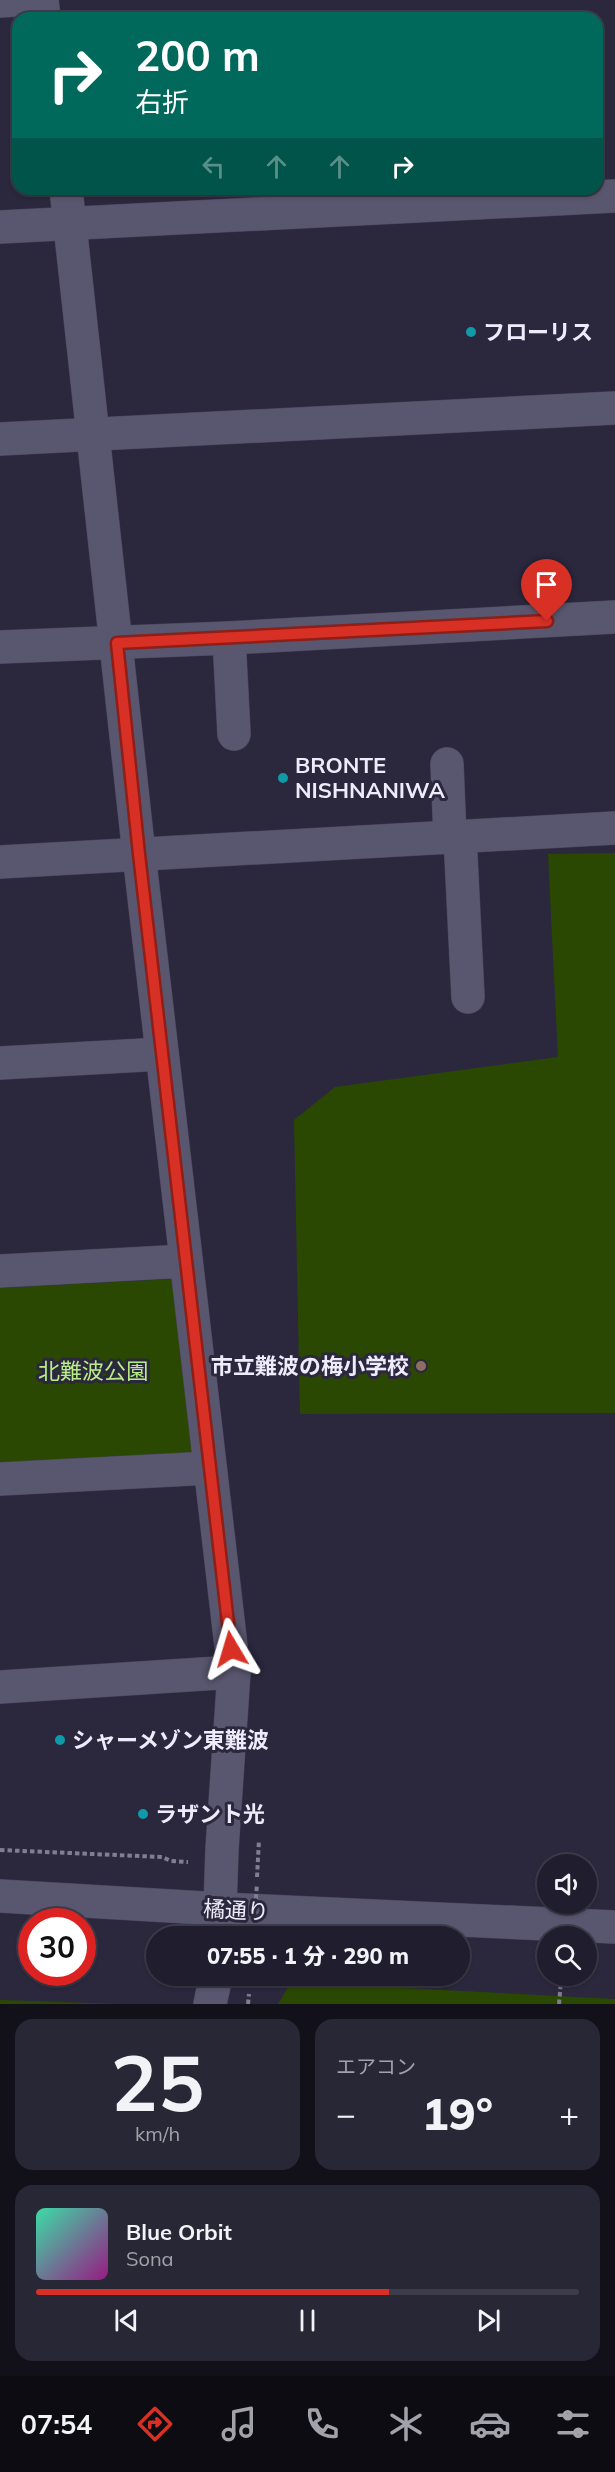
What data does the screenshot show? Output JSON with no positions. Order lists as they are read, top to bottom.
{
  "streets": {
    "street": ["橘通り"]
  },
  "parks": ["北難波公園"],
  "places": [
    "フローリス",
    "BRONTE NISHNANIWA",
    "市立難波の梅小学校",
    "シャーメゾン東難波",
    "ラザント光"
  ],
  "page": {
    "turn": ["200 m", "右折"],
    "limit": "30",
    "trip": "07:55 · 1 分 · 290 m",
    "tile": [
      ["25", "km/h"],
      "エアコン"
    ],
    "heat": ["−", "19°", "+"],
    "song": ["Blue Orbit", "Sona"],
    "tabs": "07:54"
  }
}
